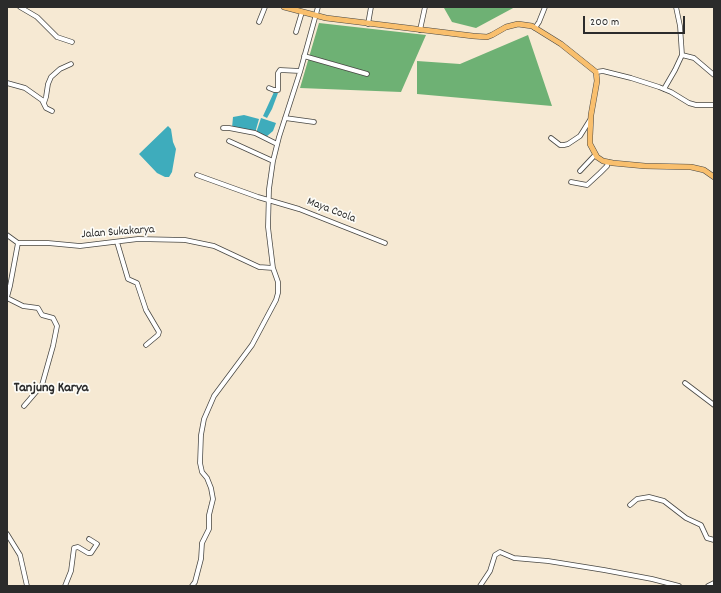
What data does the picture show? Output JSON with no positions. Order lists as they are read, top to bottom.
{
  "streets": {
    "street": ["Maya Coola", "Jalan Sukakarya"]
  },
  "districts": ["Tanjung Karya"],
  "scale_bar": "200 m"
}
